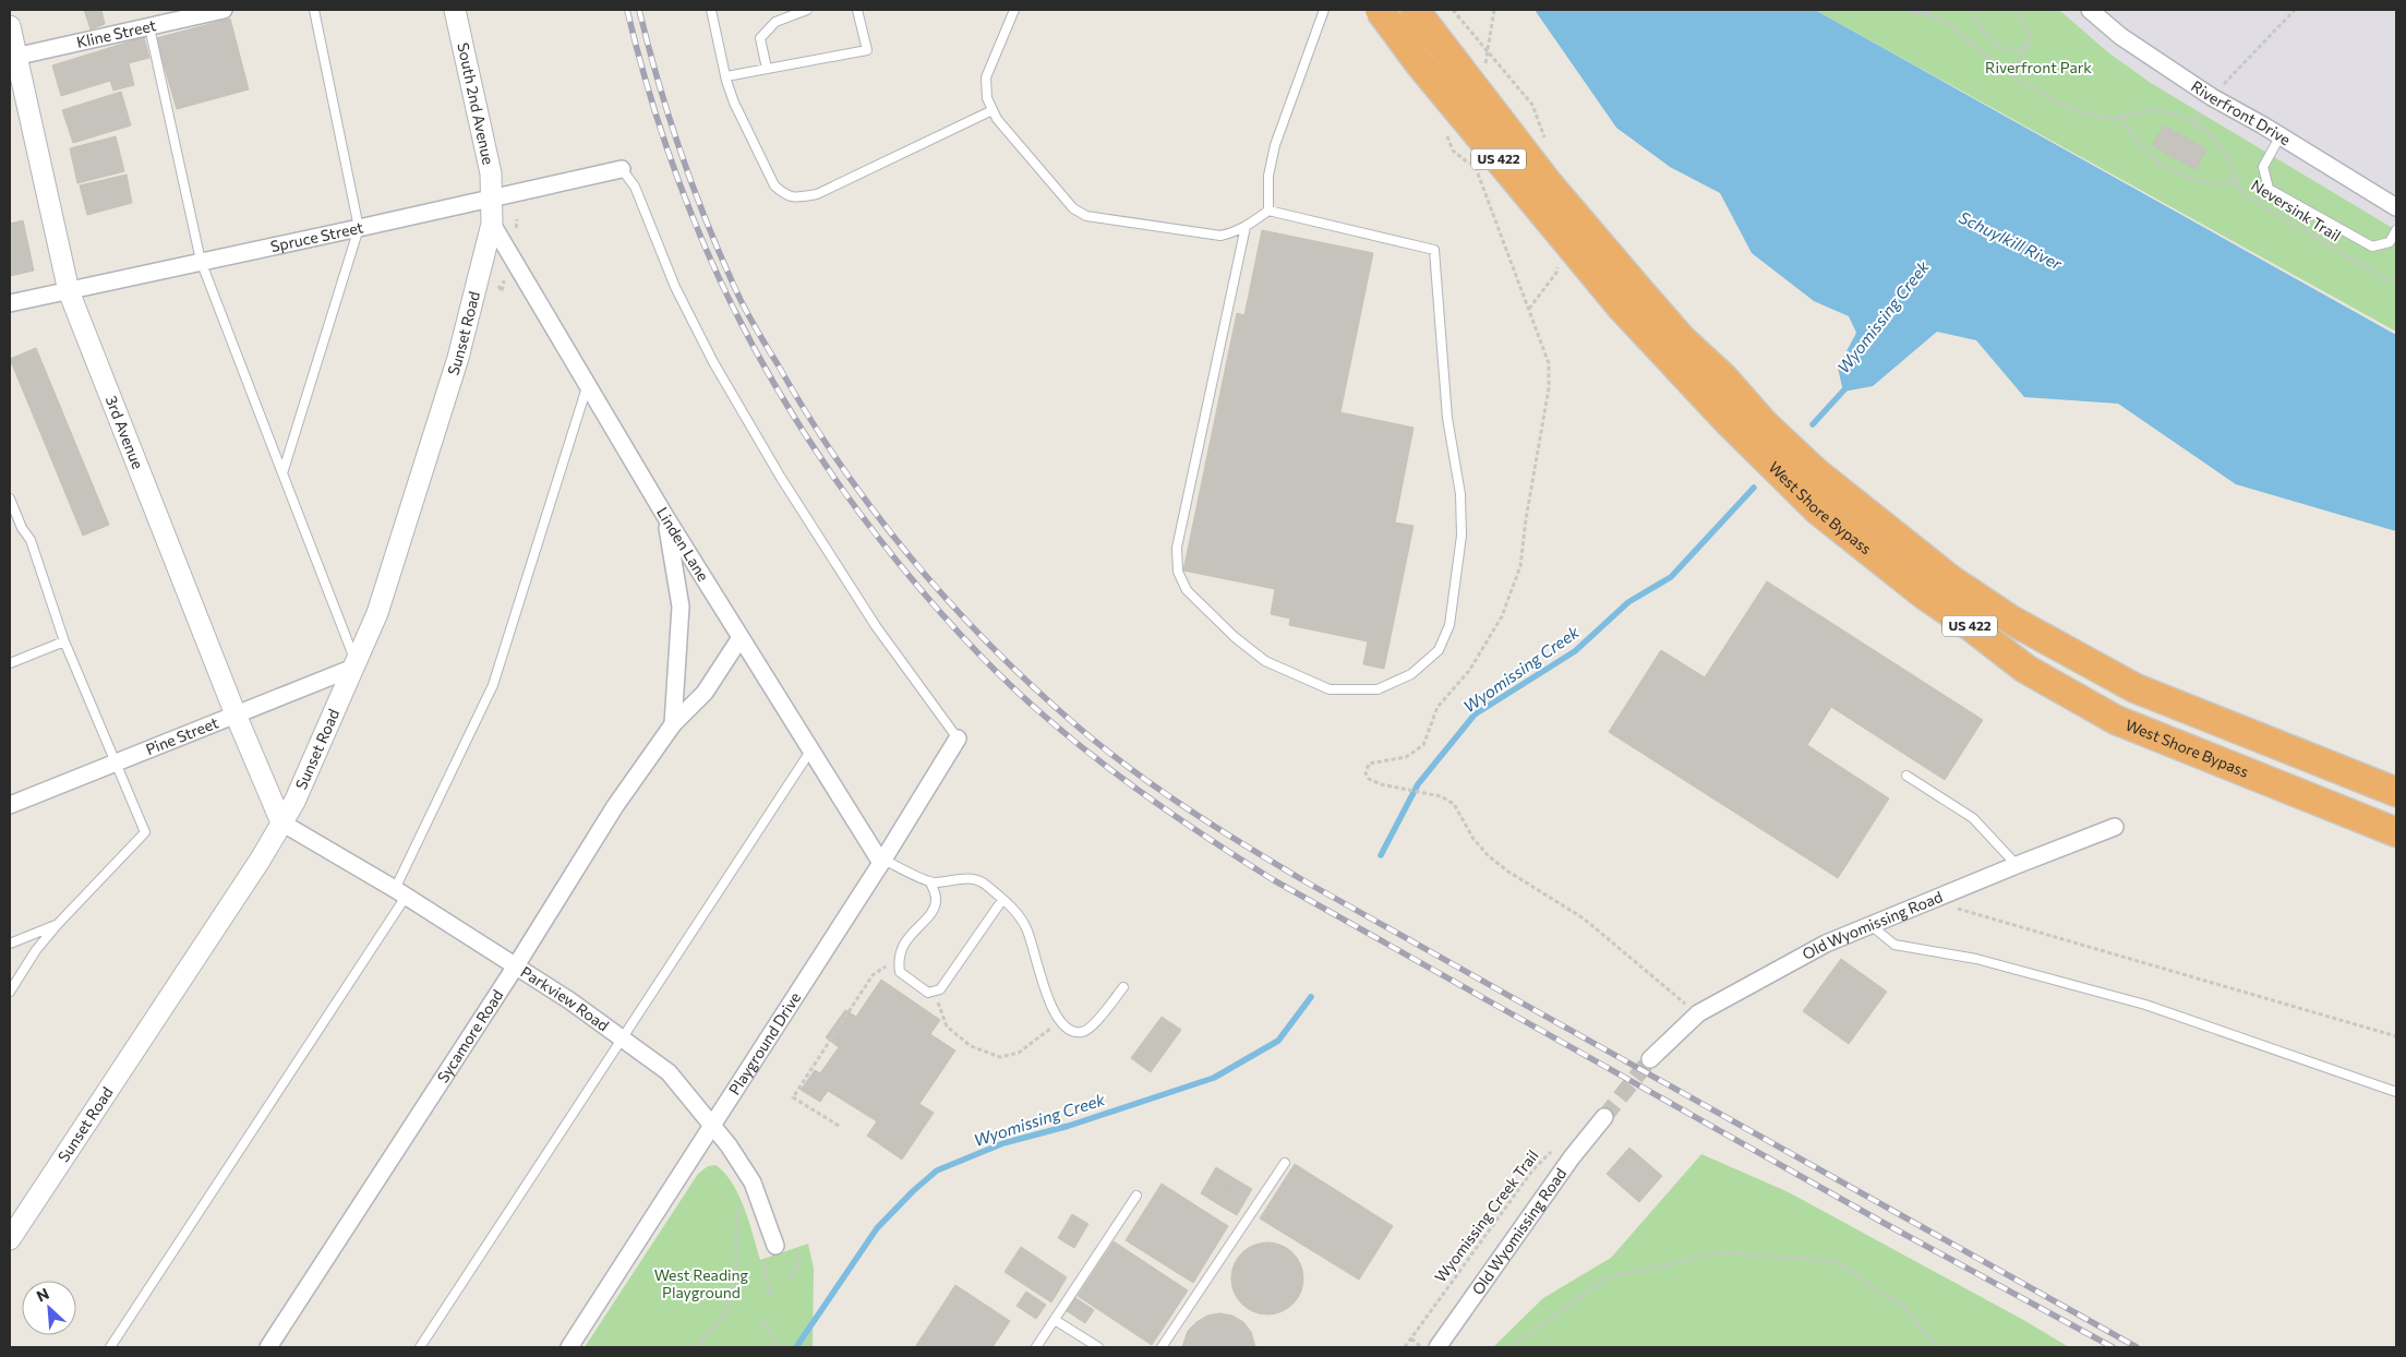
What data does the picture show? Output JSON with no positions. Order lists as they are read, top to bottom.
{
  "streets": {
    "highway": ["US 422", "West Shore Bypass"],
    "street": [
      "Kline Street",
      "South 2nd Avenue",
      "Riverfront Drive",
      "Spruce Street",
      "Sunset Road",
      "3rd Avenue",
      "Linden Lane",
      "Pine Street",
      "Old Wyomissing Road",
      "Parkview Road",
      "Sycamore Road",
      "Playground Drive"
    ],
    "path": ["Neversink Trail", "Wyomissing Creek Trail"]
  },
  "crossings": [
    ["Kline Street", "3rd Avenue"],
    ["South 2nd Avenue", "Spruce Street"],
    ["South 2nd Avenue", "Sunset Road"],
    ["Spruce Street", "Sunset Road"],
    ["Spruce Street", "3rd Avenue"],
    ["Sunset Road", "3rd Avenue"],
    ["Sunset Road", "Linden Lane"],
    ["Sunset Road", "Pine Street"],
    ["Sunset Road", "Parkview Road"],
    ["3rd Avenue", "Pine Street"],
    ["3rd Avenue", "Parkview Road"],
    ["Linden Lane", "Sycamore Road"],
    ["Linden Lane", "Playground Drive"],
    ["Parkview Road", "Sycamore Road"],
    ["Parkview Road", "Playground Drive"]
  ],
  "water": ["Schuylkill River", "Wyomissing Creek"],
  "parks": ["Riverfront Park", "West Reading Playground"],
  "north": "top left"
}
